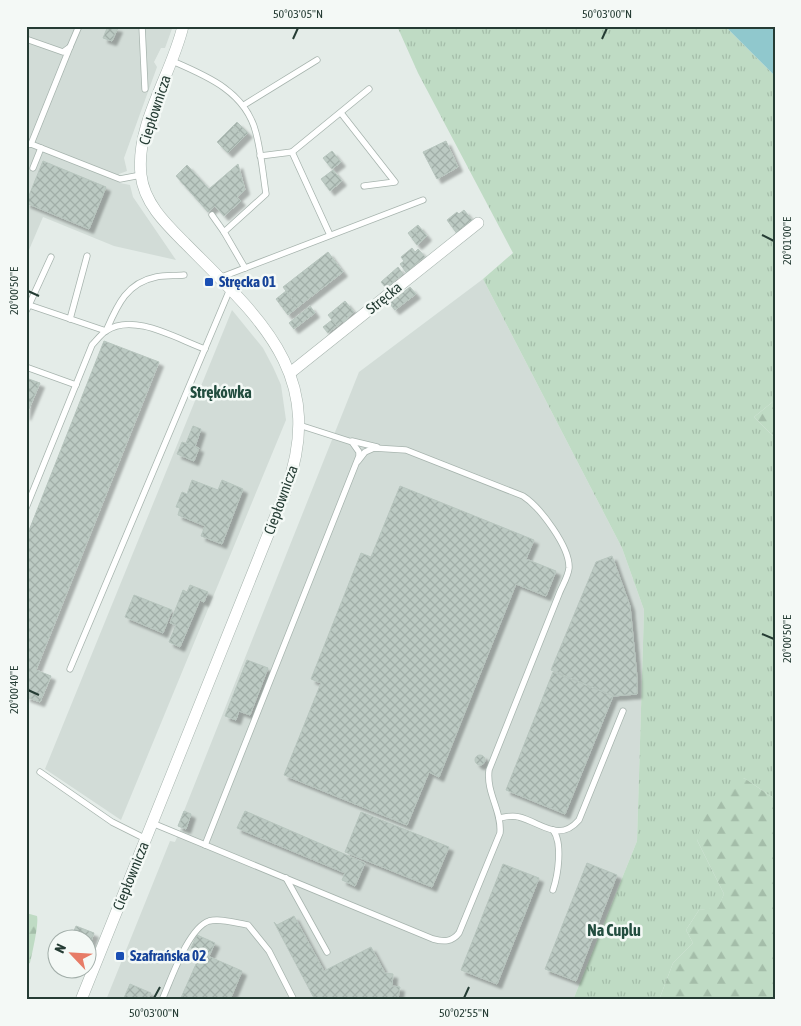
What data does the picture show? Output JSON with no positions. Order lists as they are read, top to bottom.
{
  "streets": {
    "street": ["Ciepłownicza", "Stręcka"]
  },
  "crossings": [
    ["Ciepłownicza", "Stręcka"]
  ],
  "districts": ["Strękówka", "Na Cuplu"],
  "places": {
    "transit": ["Stręcka 01", "Szafrańska 02"]
  },
  "north": "top left",
  "coordinates": [
    "50°03'05\"N",
    "50°03'00\"N",
    "20°01'00\"E",
    "20°00'50\"E",
    "20°00'40\"E",
    "50°02'55\"N"
  ]
}
